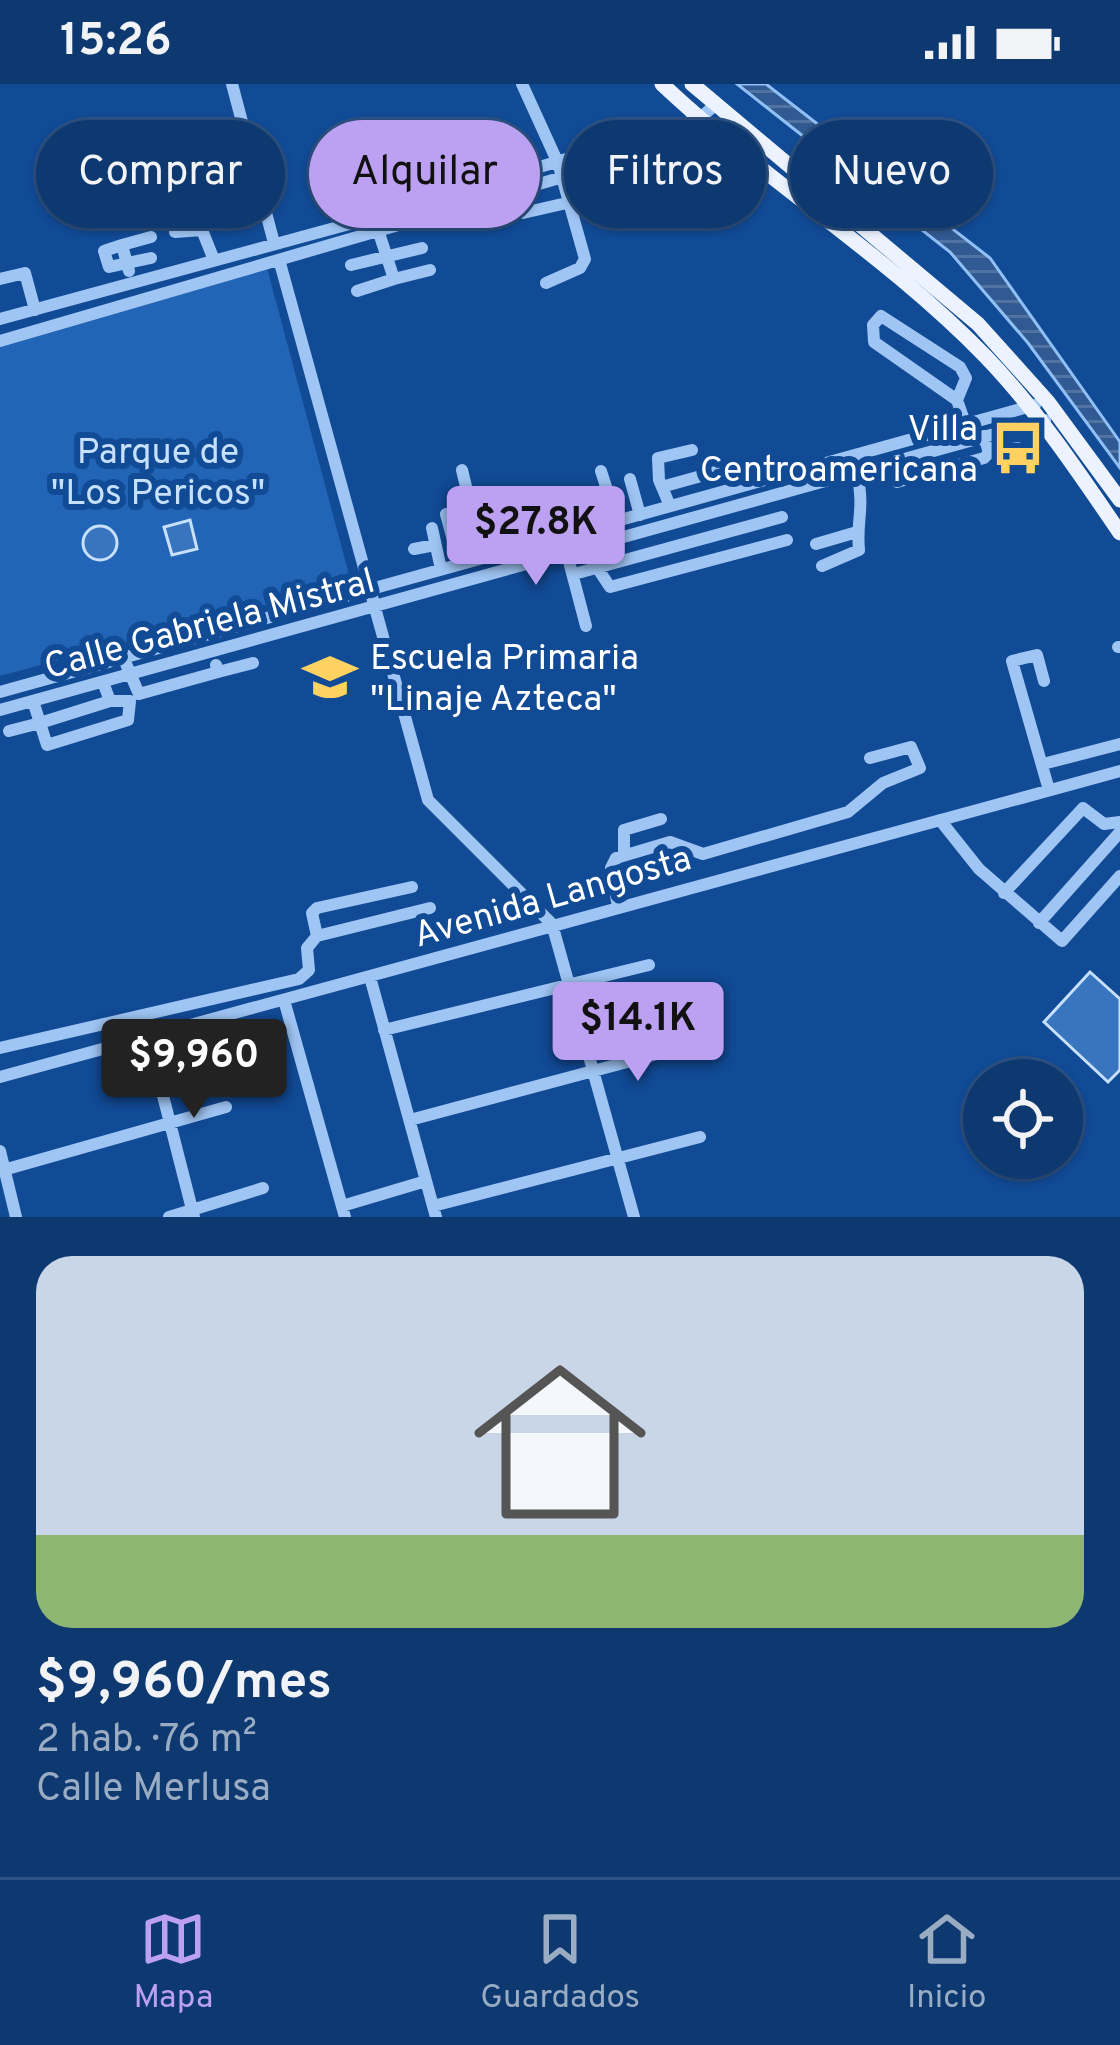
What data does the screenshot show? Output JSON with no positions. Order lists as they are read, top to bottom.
{
  "streets": {
    "street": ["Calle Gabriela Mistral", "Avenida Langosta"]
  },
  "parks": ["Parque de \"Los Pericos\""],
  "places": {
    "bus stop": ["Villa Centroamericana"],
    "school or university": ["Escuela Primaria \"Linaje Azteca\""]
  },
  "page": {
    "status": "15:26",
    "chip": [
      "Comprar",
      "Alquilar",
      "Filtros",
      "Nuevo"
    ],
    "price": ["$27.8K", "$14.1K", "$9,960"],
    "list": [
      {
        "name": "$9,960/mes",
        "note": "2 hab. · 76 m² · Calle Merlusa"
      }
    ],
    "tabs": ["Mapa", "Guardados", "Inicio"]
  }
}
